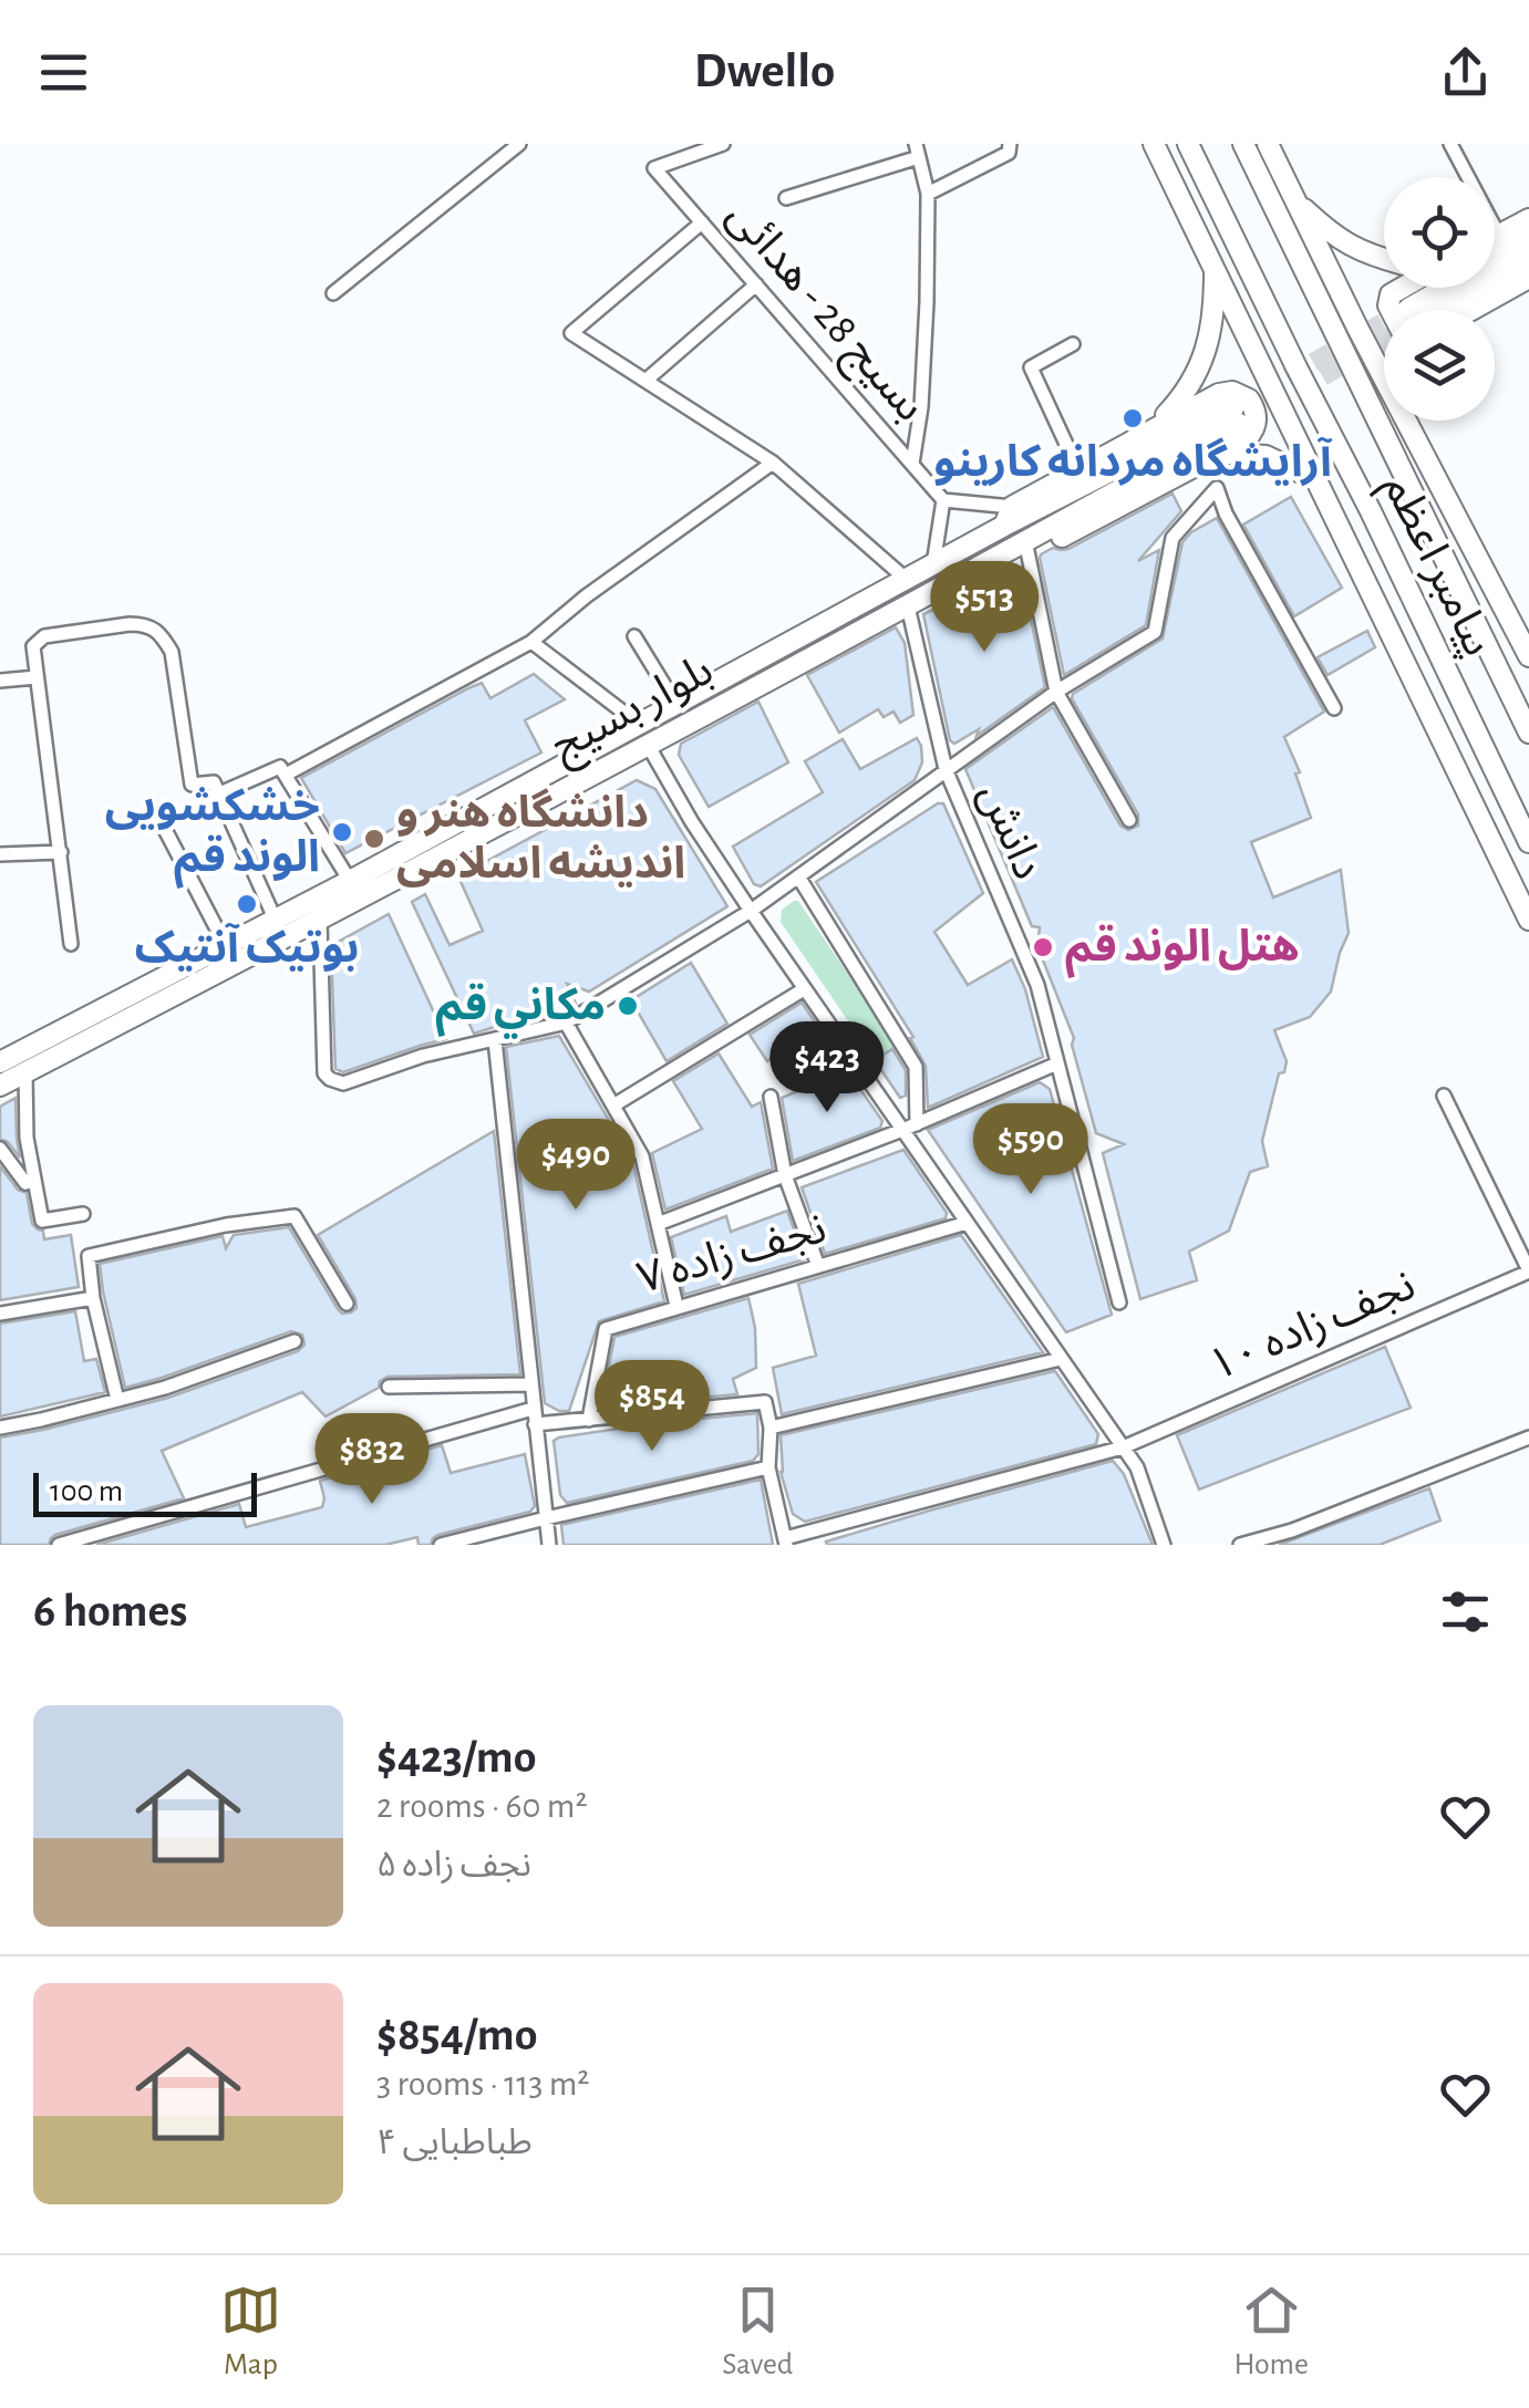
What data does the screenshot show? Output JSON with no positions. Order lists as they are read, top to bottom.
{
  "streets": {
    "main road": ["پیامبر اعظم", "بلوار بسیج"],
    "street": [
      "بسیج 28 - هدائی",
      "دانش",
      "نجف زاده ۷",
      "نجف زاده ۱۰"
    ]
  },
  "crossings": [
    ["بلوار بسیج", "دانش"]
  ],
  "places": [
    "آرایشگاه مردانه کارینو",
    "خشکشویی الوند قم",
    "دانشگاه هنر و اندیشه اسلامی",
    "بوتیک آنتیک",
    "هتل الوند قم",
    "مكاني قم"
  ],
  "scale_bar": "100 m",
  "page": {
    "header": "Dwello",
    "price": [
      "$513",
      "$423",
      "$590",
      "$490",
      "$854",
      "$832"
    ],
    "scale": "100 m",
    "heading": "6 homes",
    "list": [
      {
        "name": "$423/mo",
        "note": "2 rooms · 60 m² · نجف زاده ۵"
      },
      {
        "name": "$854/mo",
        "note": "3 rooms · 113 m² · طباطبایی ۴"
      }
    ],
    "tabs": ["Map", "Saved", "Home"]
  }
}
